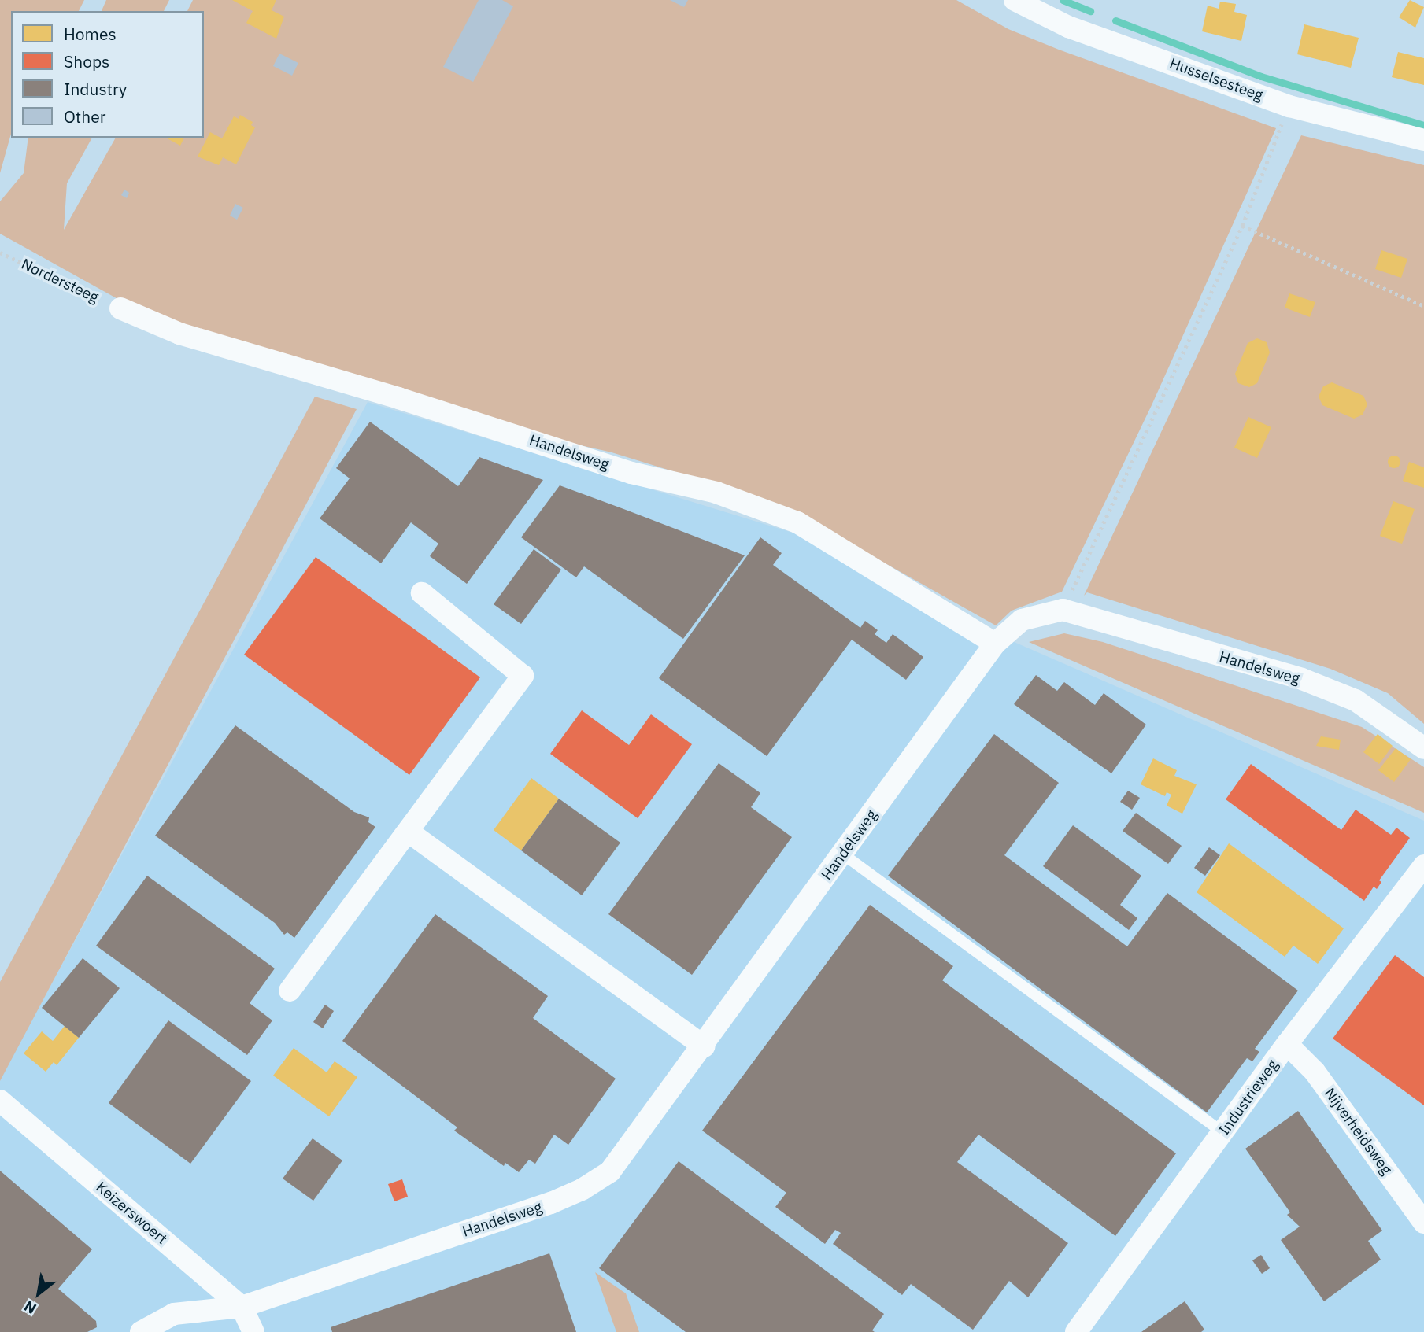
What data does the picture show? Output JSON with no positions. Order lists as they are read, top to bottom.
{
  "streets": {
    "street": [
      "Husselsesteeg",
      "Handelsweg",
      "Industrieweg",
      "Nijverheidsweg",
      "Keizerswoert"
    ],
    "path": ["Nordersteeg"]
  },
  "crossings": [
    ["Nordersteeg", "Handelsweg"],
    ["Handelsweg", "Keizerswoert"],
    ["Industrieweg", "Nijverheidsweg"]
  ],
  "legend": [
    "Homes",
    "Shops",
    "Industry",
    "Other"
  ],
  "north": "bottom left"
}
